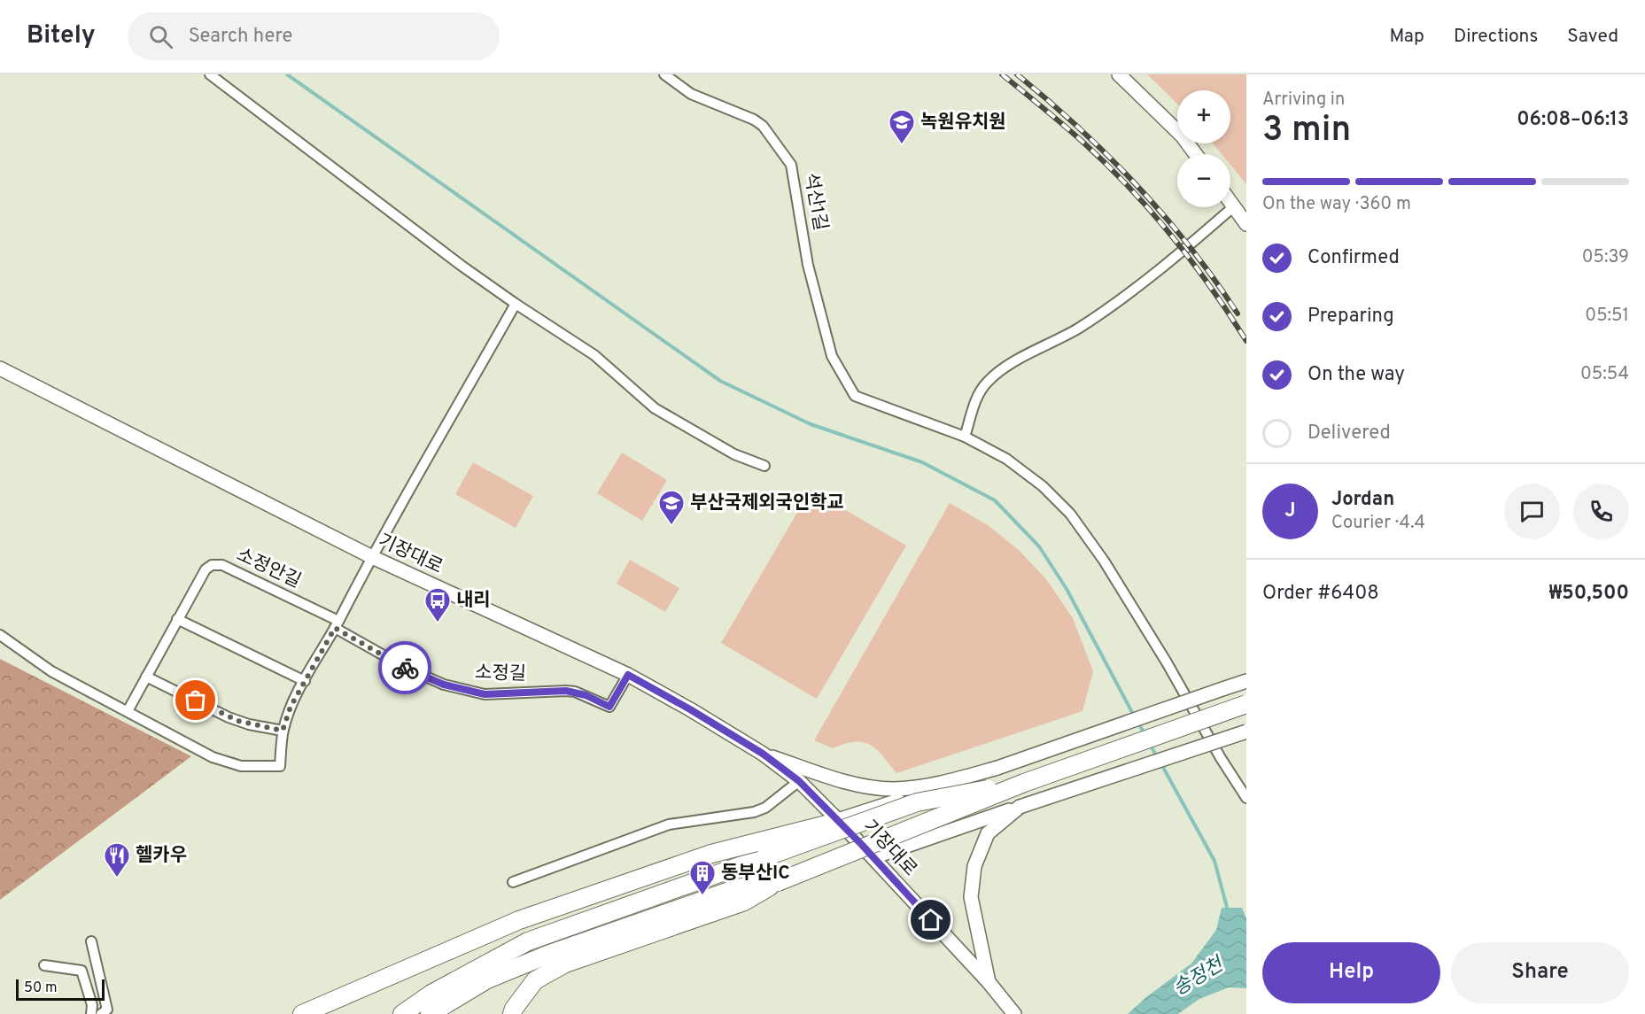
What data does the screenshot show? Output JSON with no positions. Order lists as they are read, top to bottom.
{
  "streets": {
    "main road": ["기장대로"],
    "street": ["석산1길", "소정안길", "소정길"]
  },
  "crossings": [
    ["기장대로", "소정길"],
    ["소정안길", "소정길"]
  ],
  "water": ["송정천"],
  "places": {
    "school or university": ["녹원유치원", "부산국제외국인학교"],
    "bus stop": ["내리"],
    "restaurant": ["헬카우"],
    "building": ["동부산IC"]
  },
  "scale_bar": "50 m",
  "page": {
    "header": "Bitely",
    "search": "Search here",
    "nav": ["Map", "Directions", "Saved"],
    "heading": ["3 min", "Arriving in", "06:08–06:13"],
    "panel": [
      "Jordan",
      "Courier · 4.4",
      "Order #6408",
      "₩50,500"
    ],
    "map_buttons": ["+", "−"],
    "bar": "On the way · 360 m",
    "list": [
      ["Confirmed", "05:39"],
      ["Preparing", "05:51"],
      ["On the way", "05:54"],
      "Delivered"
    ],
    "round": "J",
    "buttons": ["Help", "Share"],
    "scale": "50 m"
  }
}
